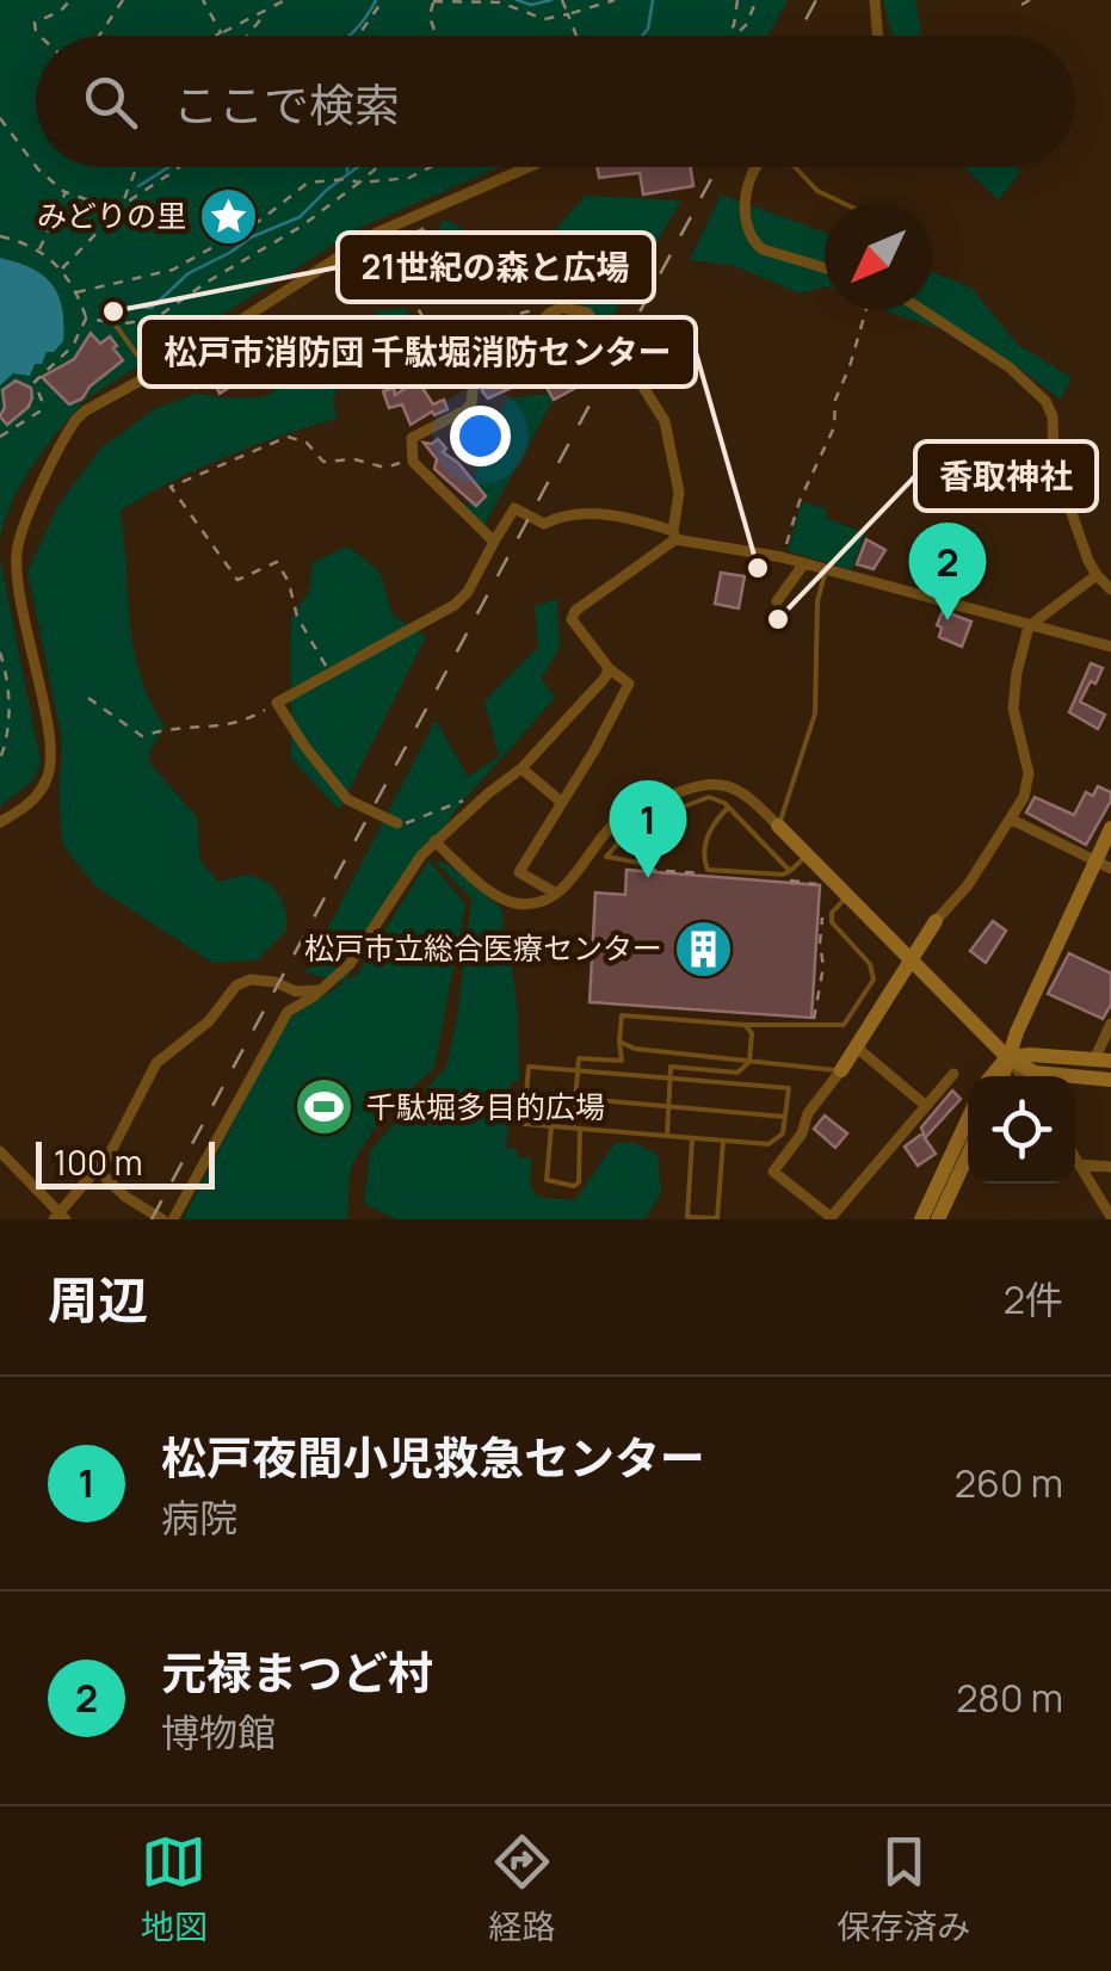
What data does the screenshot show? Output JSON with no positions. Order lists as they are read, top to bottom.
{
  "places": {
    "place": ["みどりの里"],
    "other": ["21世紀の森と広場", "松戸市消防団 千駄堀消防センター", "香取神社"],
    "building": ["松戸市立総合医療センター"],
    "sports": ["千駄堀多目的広場"]
  },
  "scale_bar": "100 m",
  "north": "bottom left",
  "page": {
    "search": "ここで検索",
    "pins": ["2", "1"],
    "scale": "100 m",
    "heading": ["周辺", "2件"],
    "list": [
      {
        "mark": "1",
        "name": "松戸夜間小児救急センター",
        "note": "病院",
        "value": "260 m"
      },
      {
        "mark": "2",
        "name": "元禄まつど村",
        "note": "博物館",
        "value": "280 m"
      }
    ],
    "nav": ["地図", "経路", "保存済み"]
  }
}
